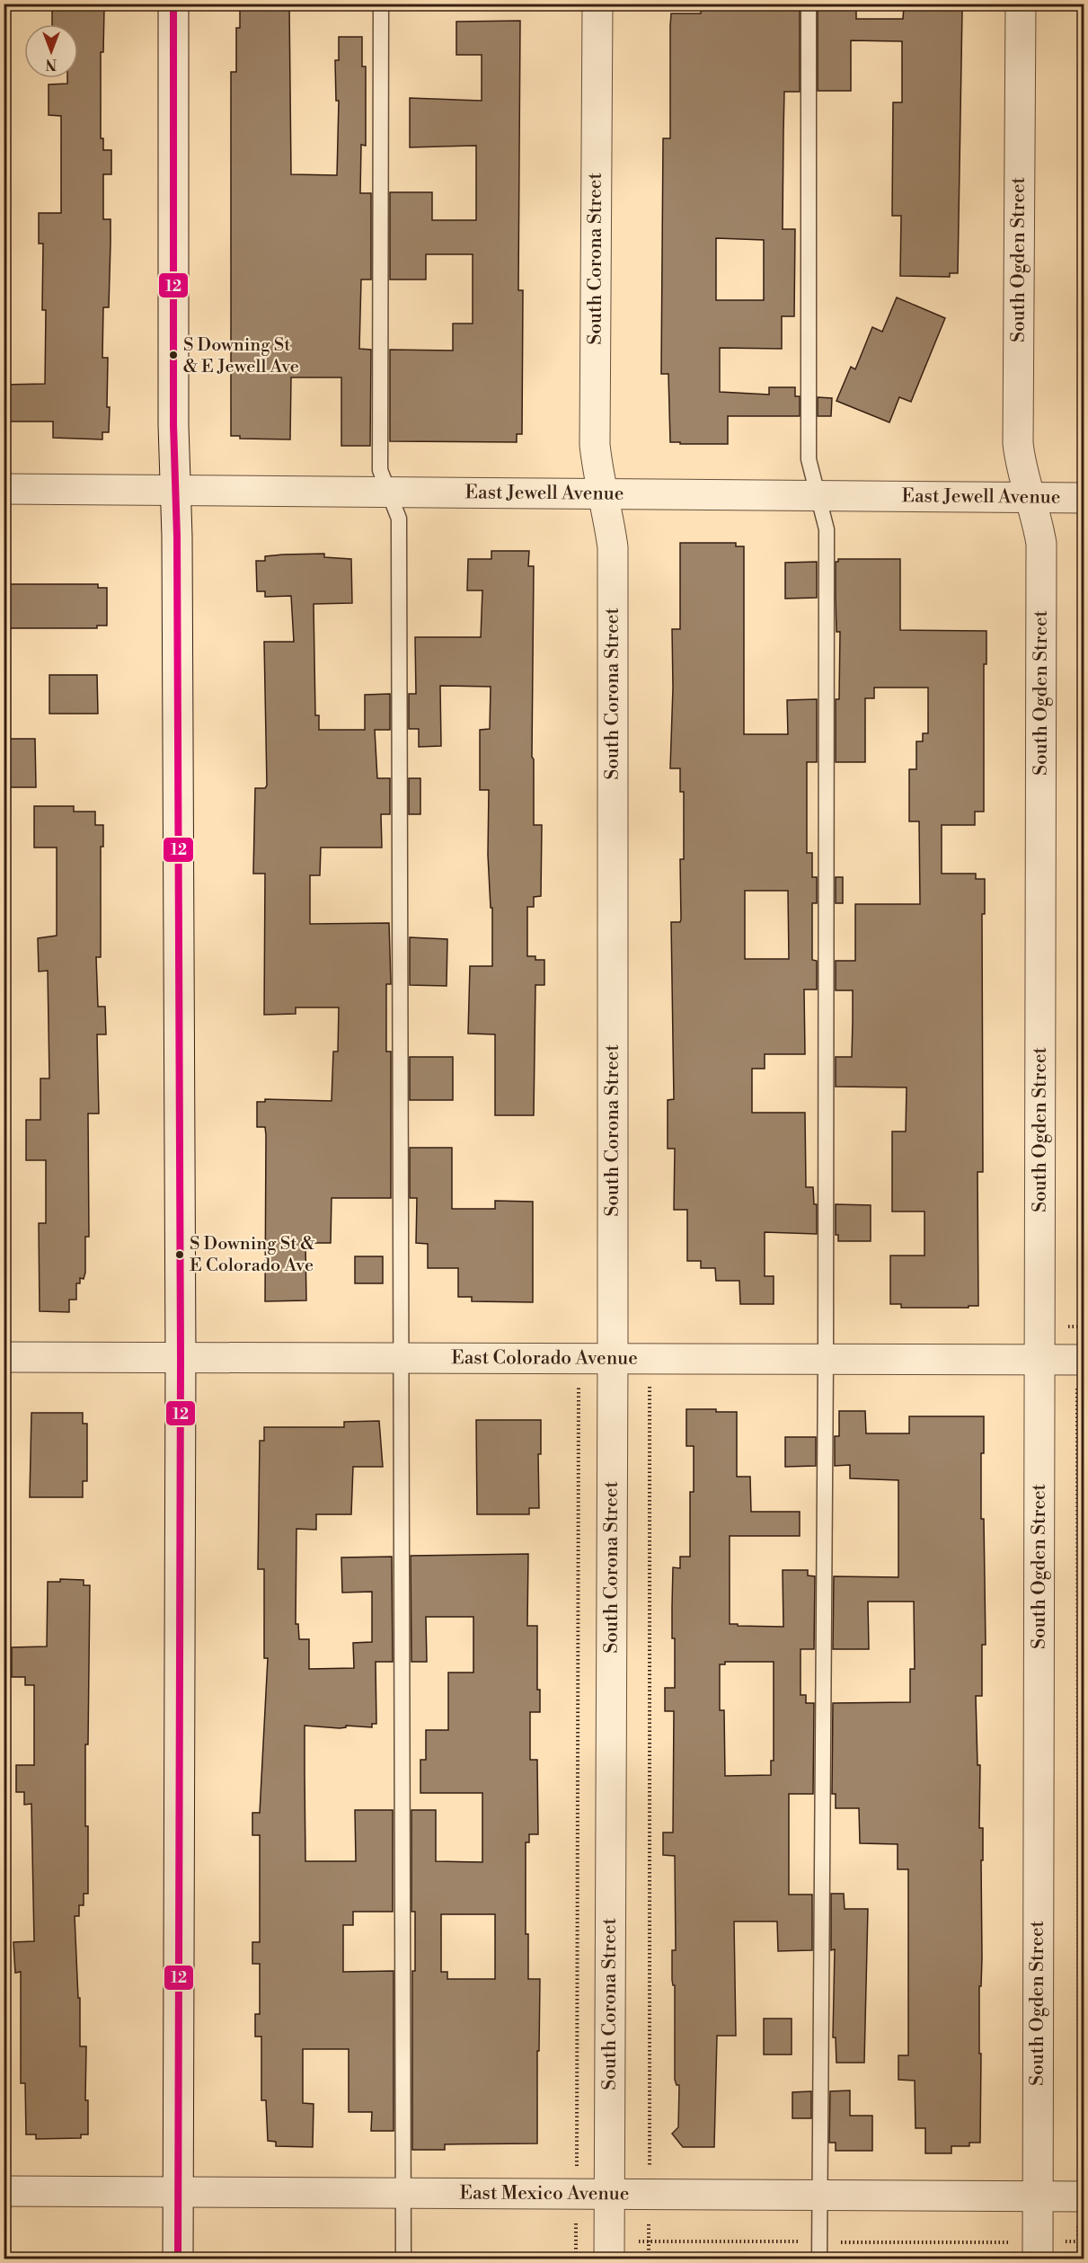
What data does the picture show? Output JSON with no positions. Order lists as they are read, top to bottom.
{
  "streets": {
    "street": [
      "South Corona Street",
      "South Ogden Street",
      "East Jewell Avenue",
      "East Colorado Avenue",
      "East Mexico Avenue"
    ]
  },
  "crossings": [
    ["South Corona Street", "East Jewell Avenue"],
    ["South Corona Street", "East Colorado Avenue"],
    ["South Corona Street", "East Mexico Avenue"],
    ["South Ogden Street", "East Jewell Avenue"],
    ["South Ogden Street", "East Colorado Avenue"],
    ["South Ogden Street", "East Mexico Avenue"]
  ],
  "places": ["S Downing St & E Jewell Ave", "S Downing St & E Colorado Ave"],
  "lines": ["transit line 12"],
  "north": "bottom"
}
